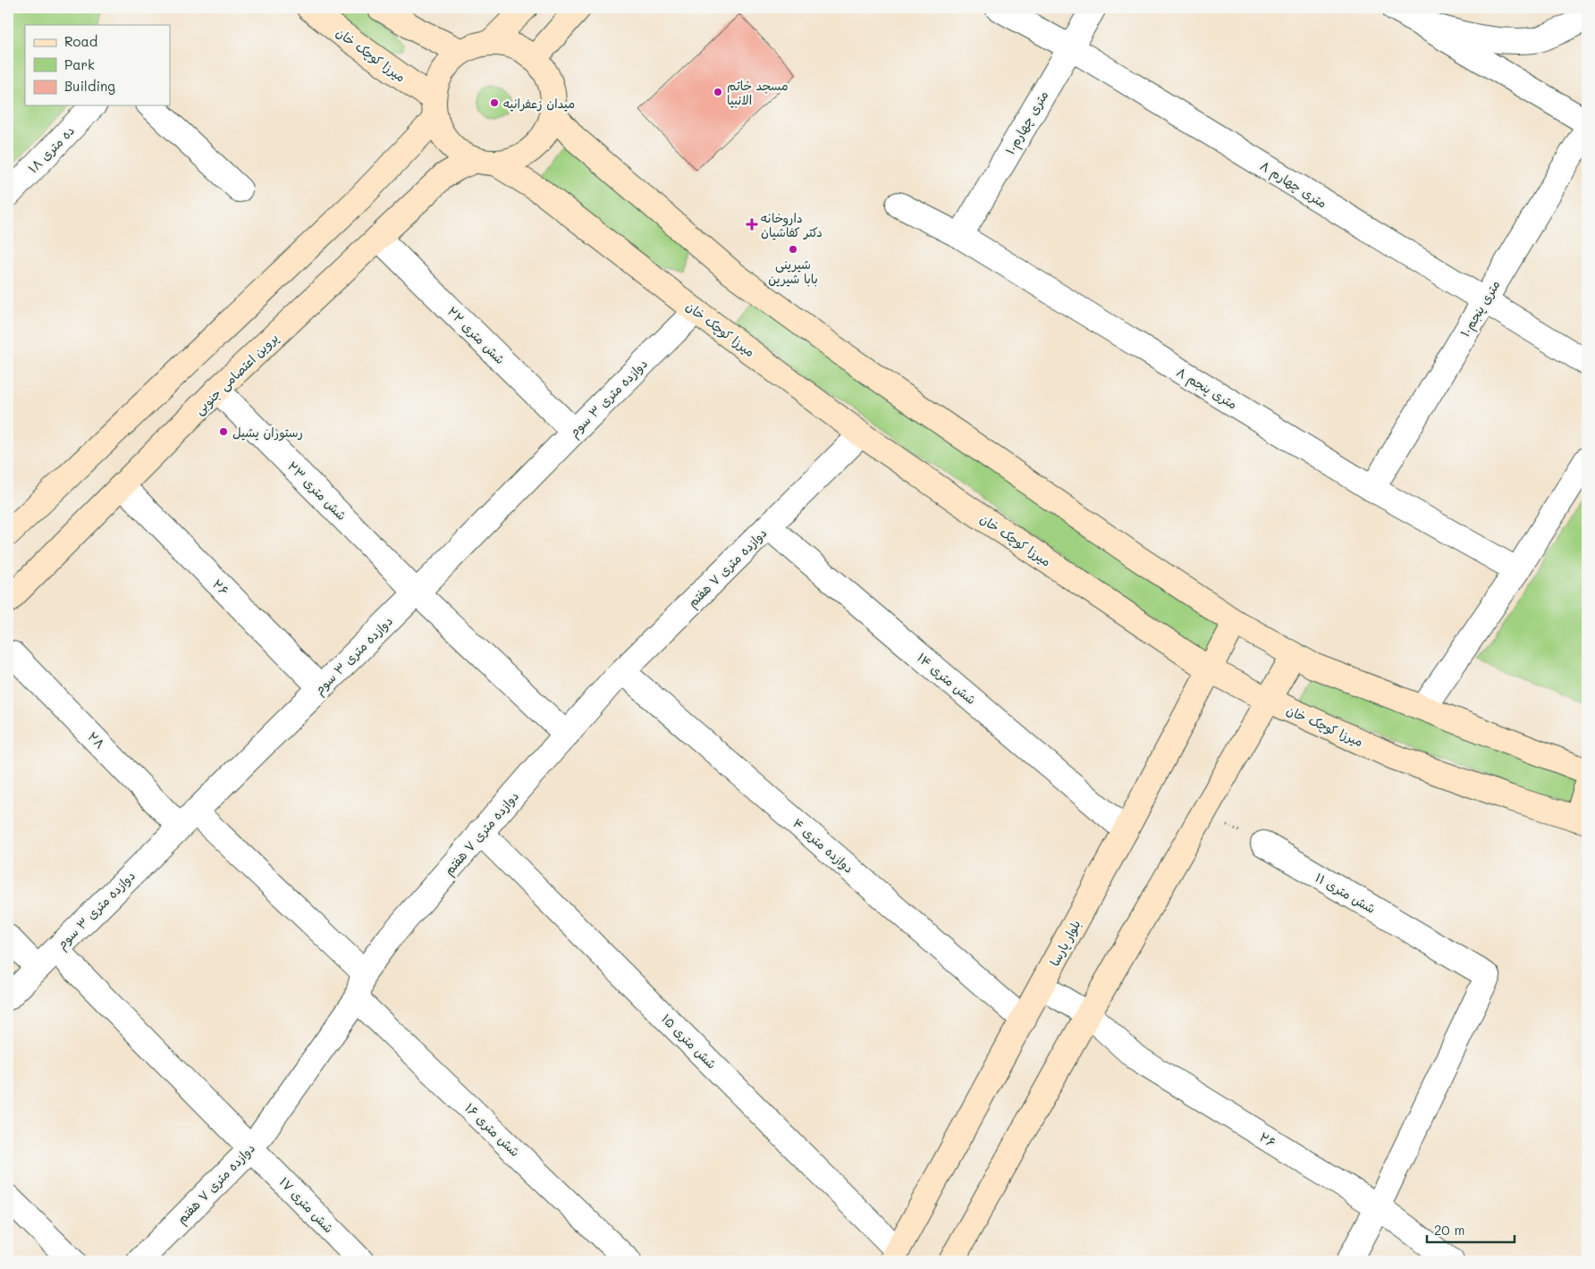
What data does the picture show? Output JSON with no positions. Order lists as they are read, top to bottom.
{
  "streets": {
    "main road": ["میرزا کوچک خان", "پروین اعتصامی جنوبی", "بلوار پارسا"],
    "street": [
      "۱۰متری چهارم",
      "ده متری ۱۸",
      "۸ متری چهارم",
      "۱۰متری پنجم",
      "شش متری ۲۲",
      "۸ متری پنجم",
      "دوازده متری ۳ سوم",
      "شش متری ۲۳",
      "دوازده متری ۷ هفتم",
      "۲۶",
      "شش متری ۱۴",
      "۲۸",
      "دوازده متری ۴",
      "شش متری ۱۱",
      "شش متری ۱۵",
      "شش متری ۱۶",
      "شش متری ۱۷"
    ]
  },
  "crossings": [
    ["میرزا کوچک خان", "پروین اعتصامی جنوبی"],
    ["میرزا کوچک خان", "دوازده متری ۳ سوم"],
    ["میرزا کوچک خان", "دوازده متری ۷ هفتم"],
    ["میرزا کوچک خان", "بلوار پارسا"],
    ["۱۰متری چهارم", "۸ متری چهارم"],
    ["۱۰متری چهارم", "۸ متری پنجم"],
    ["۸ متری چهارم", "۱۰متری پنجم"],
    ["۱۰متری پنجم", "۸ متری پنجم"],
    ["شش متری ۲۲", "پروین اعتصامی جنوبی"],
    ["شش متری ۲۲", "دوازده متری ۳ سوم"],
    ["پروین اعتصامی جنوبی", "شش متری ۲۳"],
    ["پروین اعتصامی جنوبی", "۲۶"],
    ["دوازده متری ۳ سوم", "شش متری ۲۳"],
    ["دوازده متری ۳ سوم", "۲۶"],
    ["دوازده متری ۳ سوم", "۲۸"],
    ["دوازده متری ۳ سوم", "شش متری ۱۷"],
    ["شش متری ۲۳", "دوازده متری ۷ هفتم"],
    ["دوازده متری ۷ هفتم", "شش متری ۱۴"],
    ["دوازده متری ۷ هفتم", "۲۸"],
    ["دوازده متری ۷ هفتم", "دوازده متری ۴"],
    ["دوازده متری ۷ هفتم", "شش متری ۱۵"],
    ["دوازده متری ۷ هفتم", "شش متری ۱۶"],
    ["دوازده متری ۷ هفتم", "شش متری ۱۷"],
    ["۲۶", "شش متری ۱۱"],
    ["۲۶", "بلوار پارسا"],
    ["شش متری ۱۴", "بلوار پارسا"],
    ["دوازده متری ۴", "بلوار پارسا"],
    ["بلوار پارسا", "شش متری ۱۵"]
  ],
  "places": {
    "other": [
      "مسجد خاتم الانبیا",
      "میدان زعفرانیه",
      "شیرینی بابا شیرین",
      "رستوران یشیل"
    ],
    "health": ["داروخانه دکتر کفاشیان"]
  },
  "legend": ["Road", "Park", "Building"],
  "scale_bar": "20 m"
}
